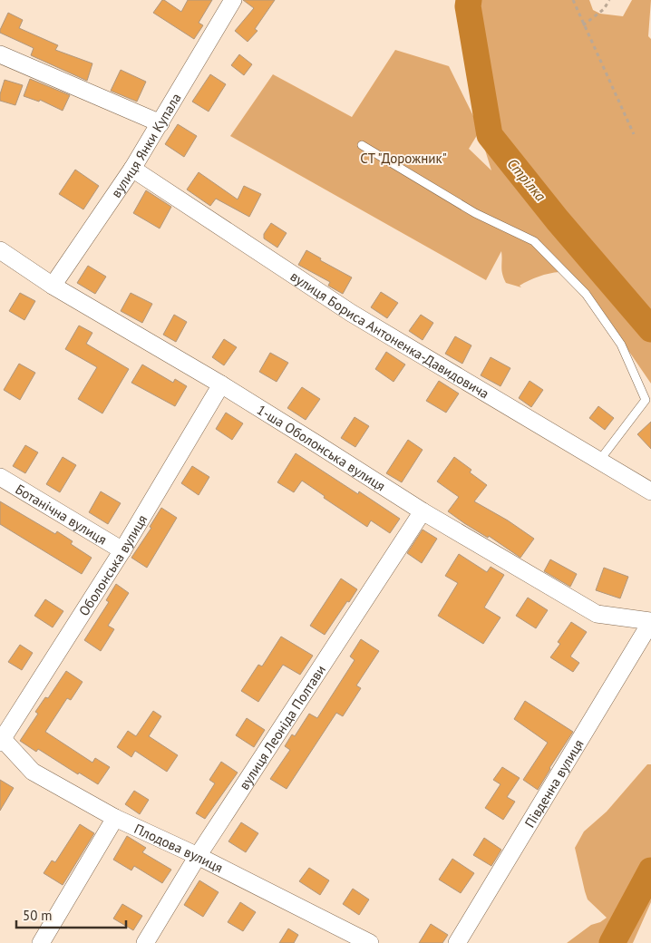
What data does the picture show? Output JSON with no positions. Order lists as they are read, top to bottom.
{
  "streets": {
    "street": [
      "вулиця Янки Купала",
      "вулиця Бориса Антоненка-Давидовича",
      "1-ша Оболонська вулиця",
      "Ботанічна вулиця",
      "Оболонська вулиця",
      "вулиця Леоніда Полтави",
      "Південна вулиця",
      "Плодова вулиця"
    ]
  },
  "crossings": [
    ["вулиця Янки Купала", "вулиця Бориса Антоненка-Давидовича"],
    ["вулиця Янки Купала", "1-ша Оболонська вулиця"],
    ["1-ша Оболонська вулиця", "Оболонська вулиця"],
    ["1-ша Оболонська вулиця", "вулиця Леоніда Полтави"],
    ["1-ша Оболонська вулиця", "Південна вулиця"],
    ["Ботанічна вулиця", "Оболонська вулиця"],
    ["Оболонська вулиця", "Плодова вулиця"],
    ["вулиця Леоніда Полтави", "Плодова вулиця"]
  ],
  "water": ["Стрілка"],
  "parks": ["СТ \"Дорожник\""],
  "scale_bar": "50 m"
}
